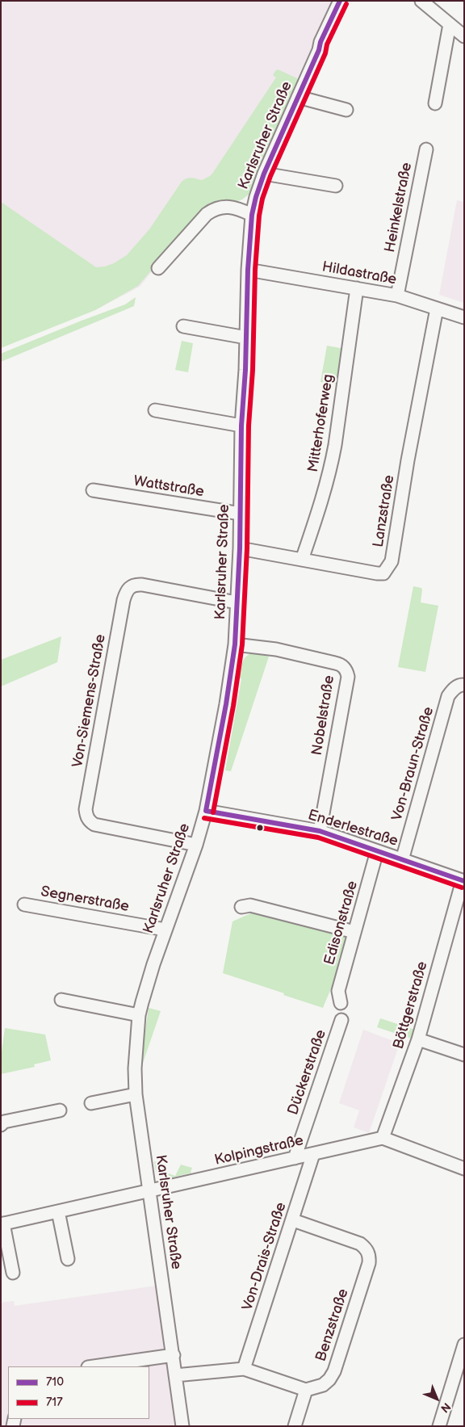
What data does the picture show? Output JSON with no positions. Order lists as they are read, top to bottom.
{
  "streets": {
    "street": [
      "Karlsruher Straße",
      "Heinkelstraße",
      "Hildastraße",
      "Mitterhoferweg",
      "Wattstraße",
      "Lanzstraße",
      "Von-Siemens-Straße",
      "Nobelstraße",
      "Von-Braun-Straße",
      "Enderlestraße",
      "Segnerstraße",
      "Edisonstraße",
      "Böttgerstraße",
      "Dückerstraße",
      "Kolpingstraße",
      "Von-Drais-Straße",
      "Benzstraße"
    ]
  },
  "crossings": [
    ["Karlsruher Straße", "Hildastraße"],
    ["Karlsruher Straße", "Wattstraße"],
    ["Karlsruher Straße", "Lanzstraße"],
    ["Karlsruher Straße", "Von-Siemens-Straße"],
    ["Karlsruher Straße", "Nobelstraße"],
    ["Karlsruher Straße", "Enderlestraße"],
    ["Karlsruher Straße", "Segnerstraße"],
    ["Karlsruher Straße", "Kolpingstraße"],
    ["Heinkelstraße", "Hildastraße"],
    ["Hildastraße", "Mitterhoferweg"],
    ["Hildastraße", "Lanzstraße"],
    ["Mitterhoferweg", "Lanzstraße"],
    ["Nobelstraße", "Enderlestraße"],
    ["Von-Braun-Straße", "Enderlestraße"],
    ["Enderlestraße", "Edisonstraße"],
    ["Enderlestraße", "Böttgerstraße"],
    ["Böttgerstraße", "Kolpingstraße"],
    ["Dückerstraße", "Kolpingstraße"],
    ["Kolpingstraße", "Von-Drais-Straße"],
    ["Von-Drais-Straße", "Benzstraße"]
  ],
  "lines": ["transit line 710", "transit line 717"],
  "legend": ["710", "717"],
  "north": "bottom right"
}
